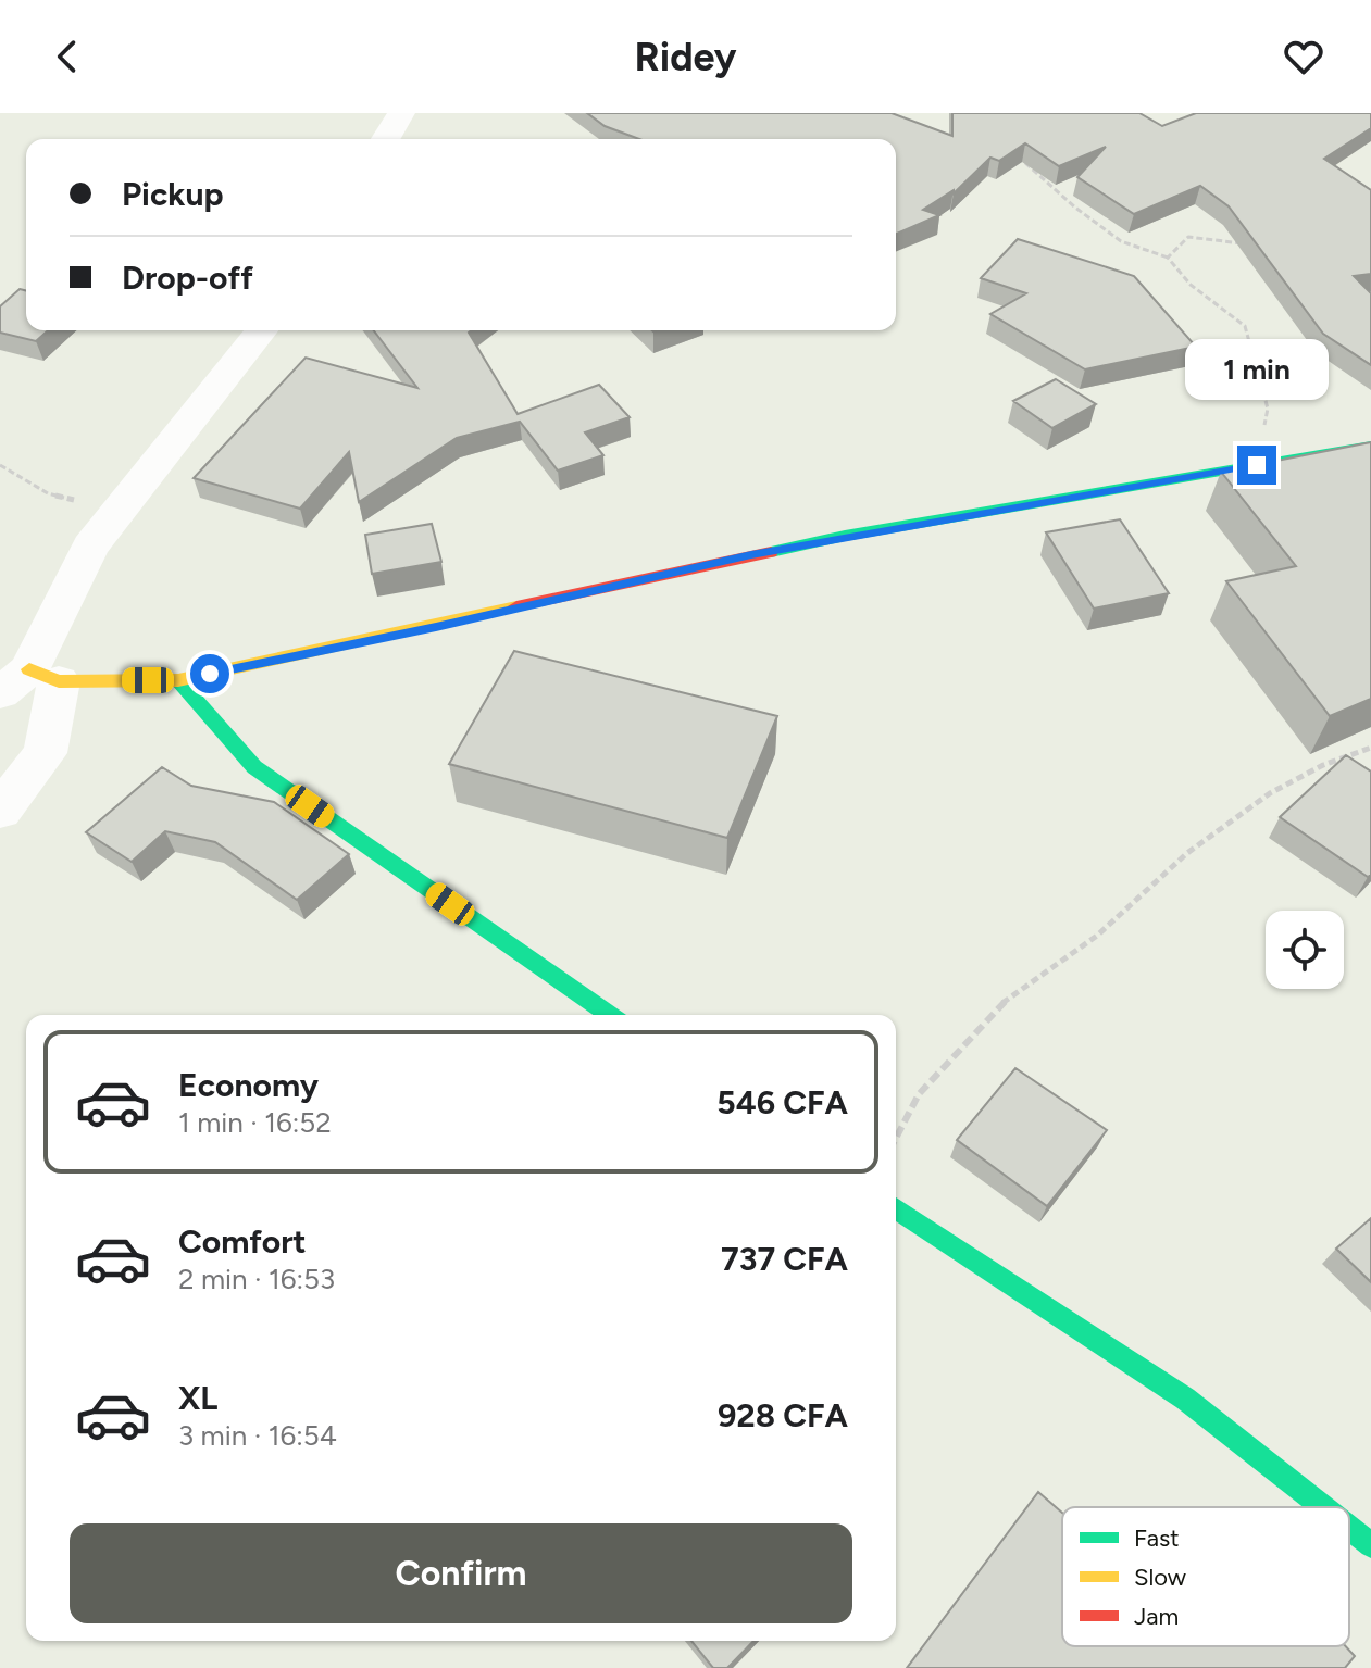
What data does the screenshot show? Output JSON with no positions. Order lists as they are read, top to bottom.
{
  "legend": ["Fast", "Slow", "Jam"],
  "page": {
    "header": "Ridey",
    "banner": ["Pickup", "Drop-off"],
    "bubble": "1 min",
    "list": [
      {
        "name": "Economy",
        "note": "1 min · 16:52",
        "value": "546 CFA"
      },
      {
        "name": "Comfort",
        "note": "2 min · 16:53",
        "value": "737 CFA"
      },
      {
        "name": "XL",
        "note": "3 min · 16:54",
        "value": "928 CFA"
      }
    ],
    "buttons": "Confirm"
  }
}
